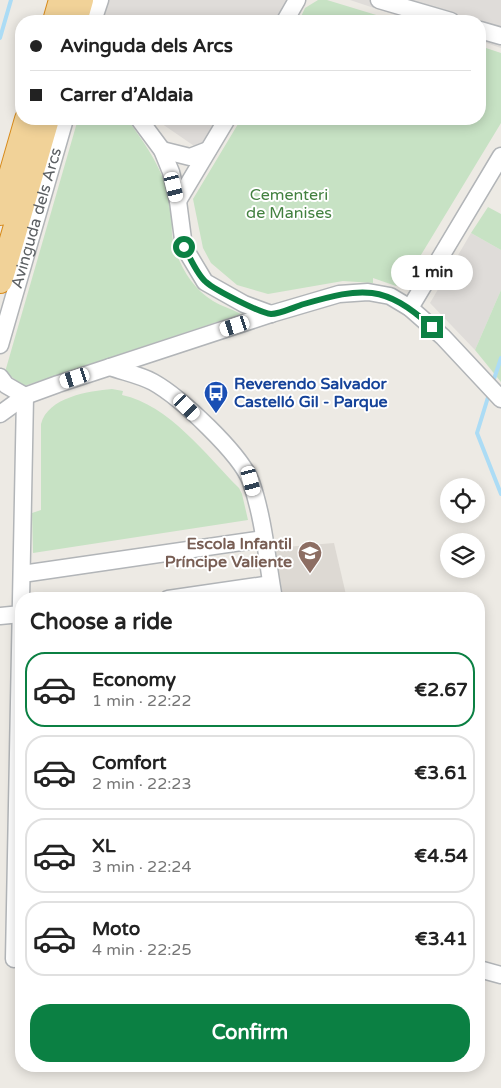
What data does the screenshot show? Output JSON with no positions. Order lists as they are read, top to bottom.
{
  "streets": {
    "street": ["Avinguda dels Arcs"]
  },
  "parks": ["Cementeri de Manises"],
  "places": {
    "bus stop": ["Reverendo Salvador Castelló Gil - Parque"],
    "school or university": ["Escola Infantil Príncipe Valiente"]
  },
  "page": {
    "banner": ["Avinguda dels Arcs", "Carrer d’Aldaia"],
    "bubble": "1 min",
    "heading": "Choose a ride",
    "list": [
      {
        "name": "Economy",
        "note": "1 min · 22:22",
        "value": "€2.67"
      },
      {
        "name": "Comfort",
        "note": "2 min · 22:23",
        "value": "€3.61"
      },
      {
        "name": "XL",
        "note": "3 min · 22:24",
        "value": "€4.54"
      },
      {
        "name": "Moto",
        "note": "4 min · 22:25",
        "value": "€3.41"
      }
    ],
    "buttons": "Confirm"
  }
}
